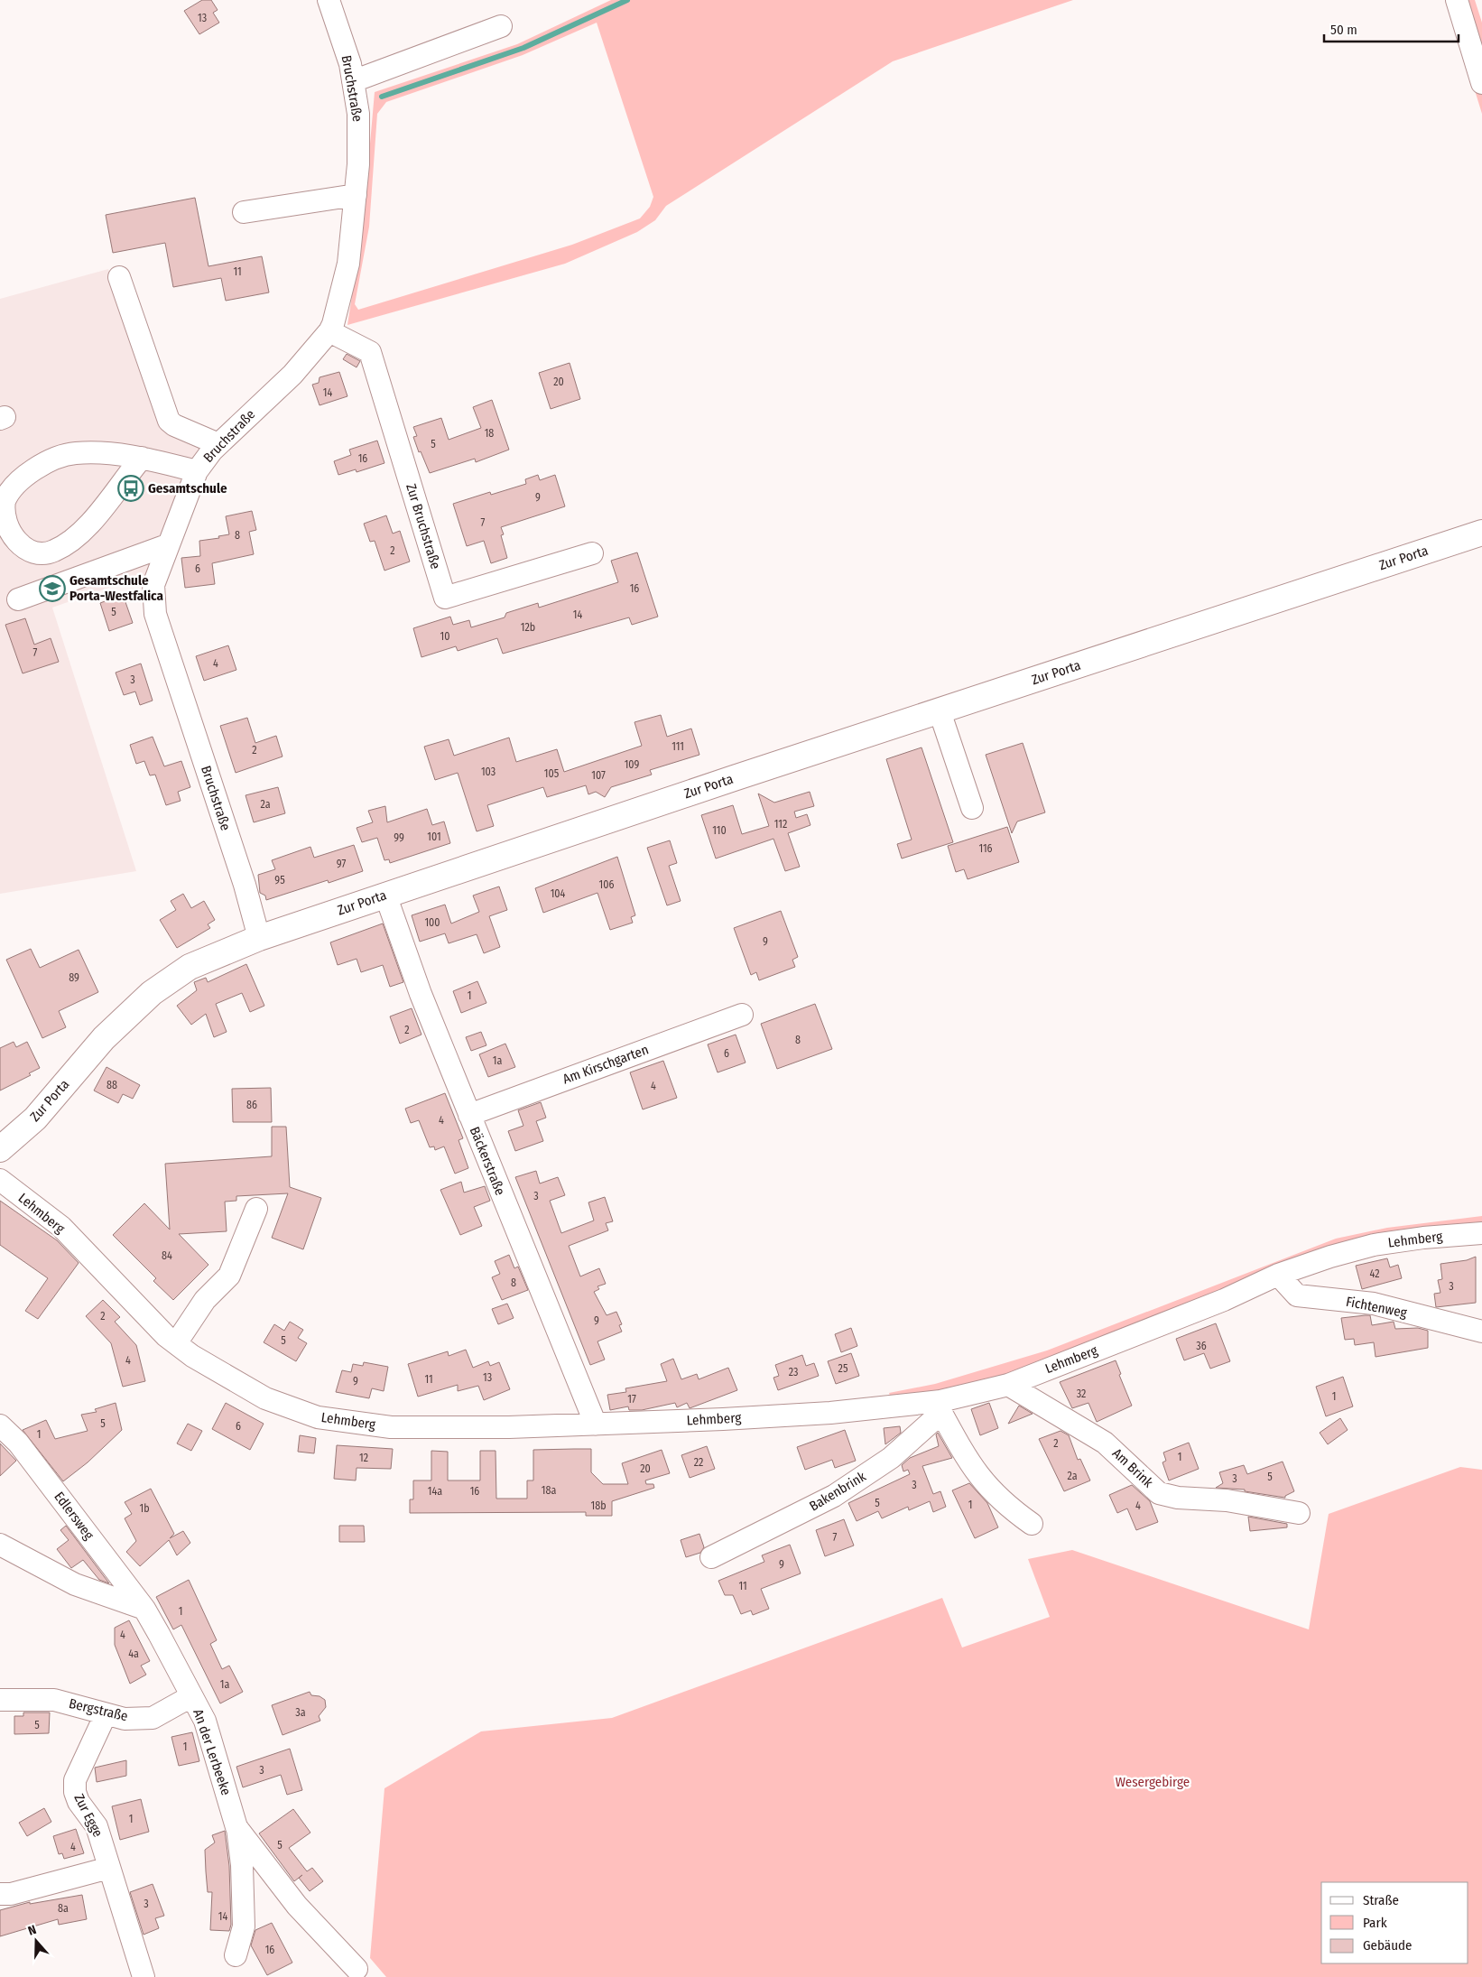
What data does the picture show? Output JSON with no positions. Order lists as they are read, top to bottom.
{
  "streets": {
    "main road": ["Zur Porta"],
    "street": [
      "Bruchstraße",
      "Zur Bruchstraße",
      "Am Kirschgarten",
      "Bäckerstraße",
      "Lehmberg",
      "Fichtenweg",
      "Am Brink",
      "Bakenbrink",
      "Edlersweg",
      "Bergstraße",
      "An der Lerbeeke",
      "Zur Egge"
    ]
  },
  "crossings": [
    ["Bruchstraße", "Zur Bruchstraße"],
    ["Bruchstraße", "Zur Porta"],
    ["Zur Porta", "Bäckerstraße"],
    ["Am Kirschgarten", "Bäckerstraße"],
    ["Bäckerstraße", "Lehmberg"],
    ["Lehmberg", "Fichtenweg"],
    ["Lehmberg", "Am Brink"],
    ["Lehmberg", "Bakenbrink"],
    ["Edlersweg", "An der Lerbeeke"],
    ["Bergstraße", "An der Lerbeeke"],
    ["Bergstraße", "Zur Egge"]
  ],
  "parks": ["Wesergebirge"],
  "places": {
    "bus stop": ["Gesamtschule"],
    "school or university": ["Gesamtschule Porta-Westfalica"]
  },
  "house_numbers": [
    "13",
    "11",
    "20",
    "14",
    "18",
    "5",
    "16",
    "9",
    "7",
    "8",
    "2",
    "6",
    "16",
    "5",
    "14",
    "12b",
    "10",
    "7",
    "4",
    "3",
    "111",
    "2",
    "109",
    "103",
    "105",
    "107",
    "2a",
    "112",
    "110",
    "101",
    "99",
    "116",
    "97",
    "95",
    "106",
    "104",
    "100",
    "9",
    "89",
    "1",
    "2",
    "8",
    "6",
    "1a",
    "88",
    "4",
    "86",
    "4",
    "3",
    "84",
    "42",
    "8",
    "3",
    "2",
    "9",
    "5",
    "36",
    "4",
    "25",
    "23",
    "13",
    "11",
    "9",
    "32",
    "1",
    "17",
    "5",
    "6",
    "1",
    "2",
    "1",
    "12",
    "22",
    "20",
    "2a",
    "5",
    "3",
    "3",
    "18a",
    "14a",
    "16",
    "5",
    "1",
    "18b",
    "4",
    "1b",
    "7",
    "9",
    "11",
    "1",
    "4",
    "4a",
    "1a",
    "3a",
    "5",
    "1",
    "3",
    "1",
    "5",
    "4",
    "3",
    "8a",
    "14",
    "16"
  ],
  "legend": ["Straße", "Park", "Gebäude"],
  "scale_bar": "50 m",
  "north": "top"
}
